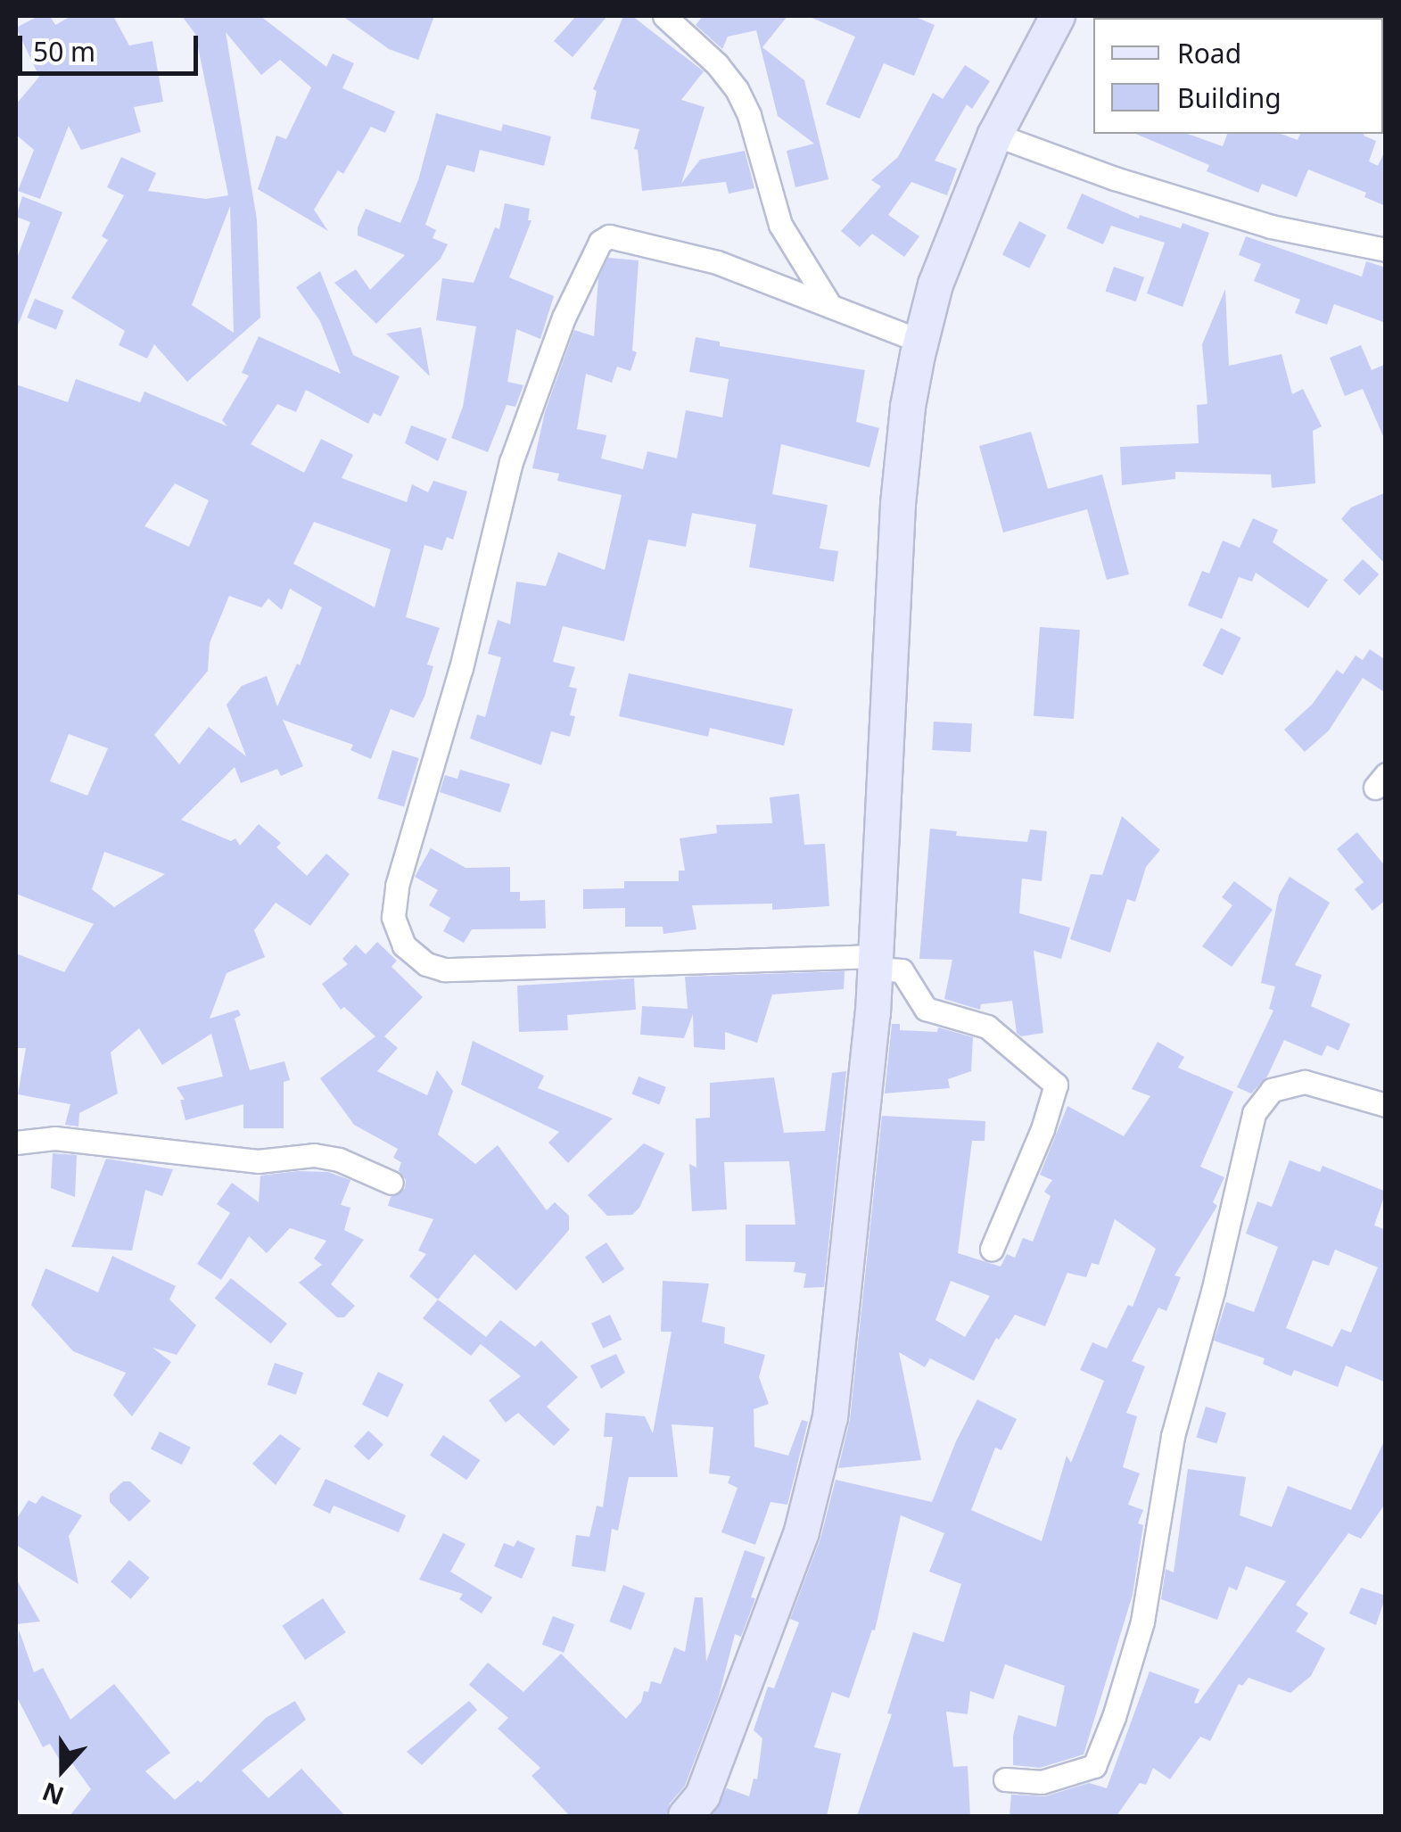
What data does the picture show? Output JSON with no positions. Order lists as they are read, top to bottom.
{
  "legend": ["Road", "Building"],
  "scale_bar": "50 m",
  "north": "bottom"
}
